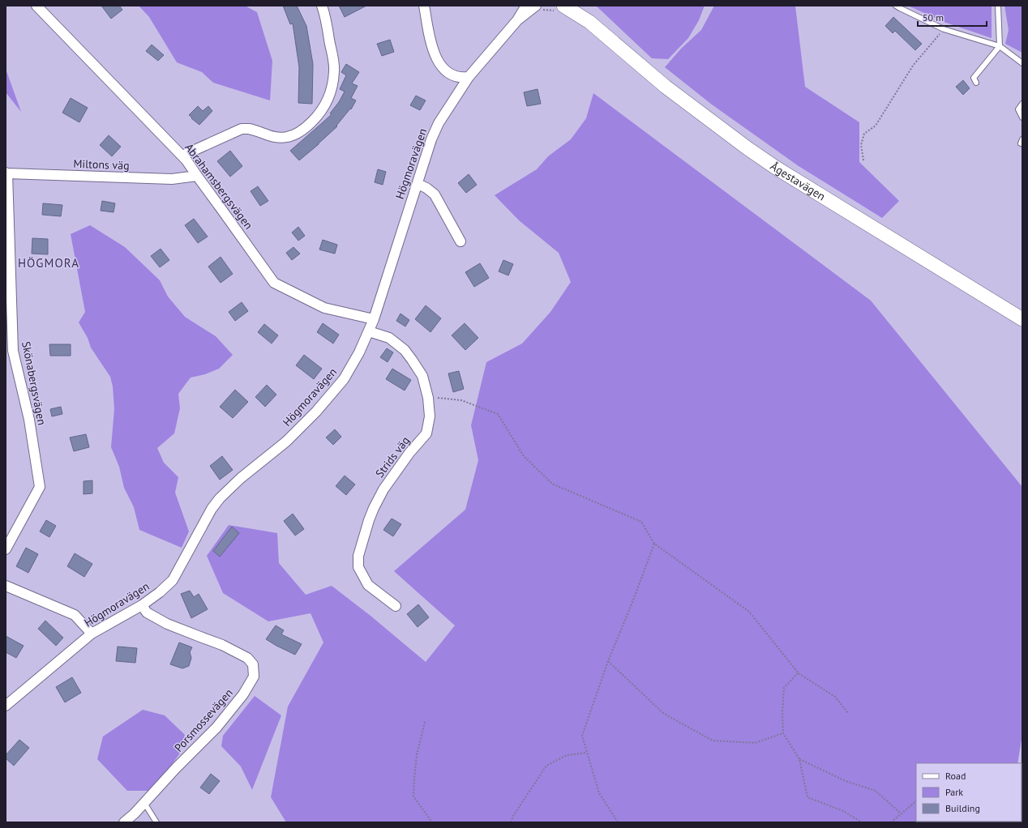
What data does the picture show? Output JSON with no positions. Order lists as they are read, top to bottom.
{
  "streets": {
    "main road": ["Ågestavägen"],
    "street": [
      "Högmoravägen",
      "Miltons väg",
      "Abrahamsbergsvägen",
      "Skönabergsvägen",
      "Strids väg",
      "Porsmossevägen"
    ]
  },
  "crossings": [
    ["Högmoravägen", "Abrahamsbergsvägen"],
    ["Högmoravägen", "Strids väg"],
    ["Högmoravägen", "Porsmossevägen"],
    ["Miltons väg", "Abrahamsbergsvägen"],
    ["Miltons väg", "Skönabergsvägen"]
  ],
  "districts": ["HÖGMORA"],
  "legend": ["Road", "Park", "Building"],
  "scale_bar": "50 m"
}
